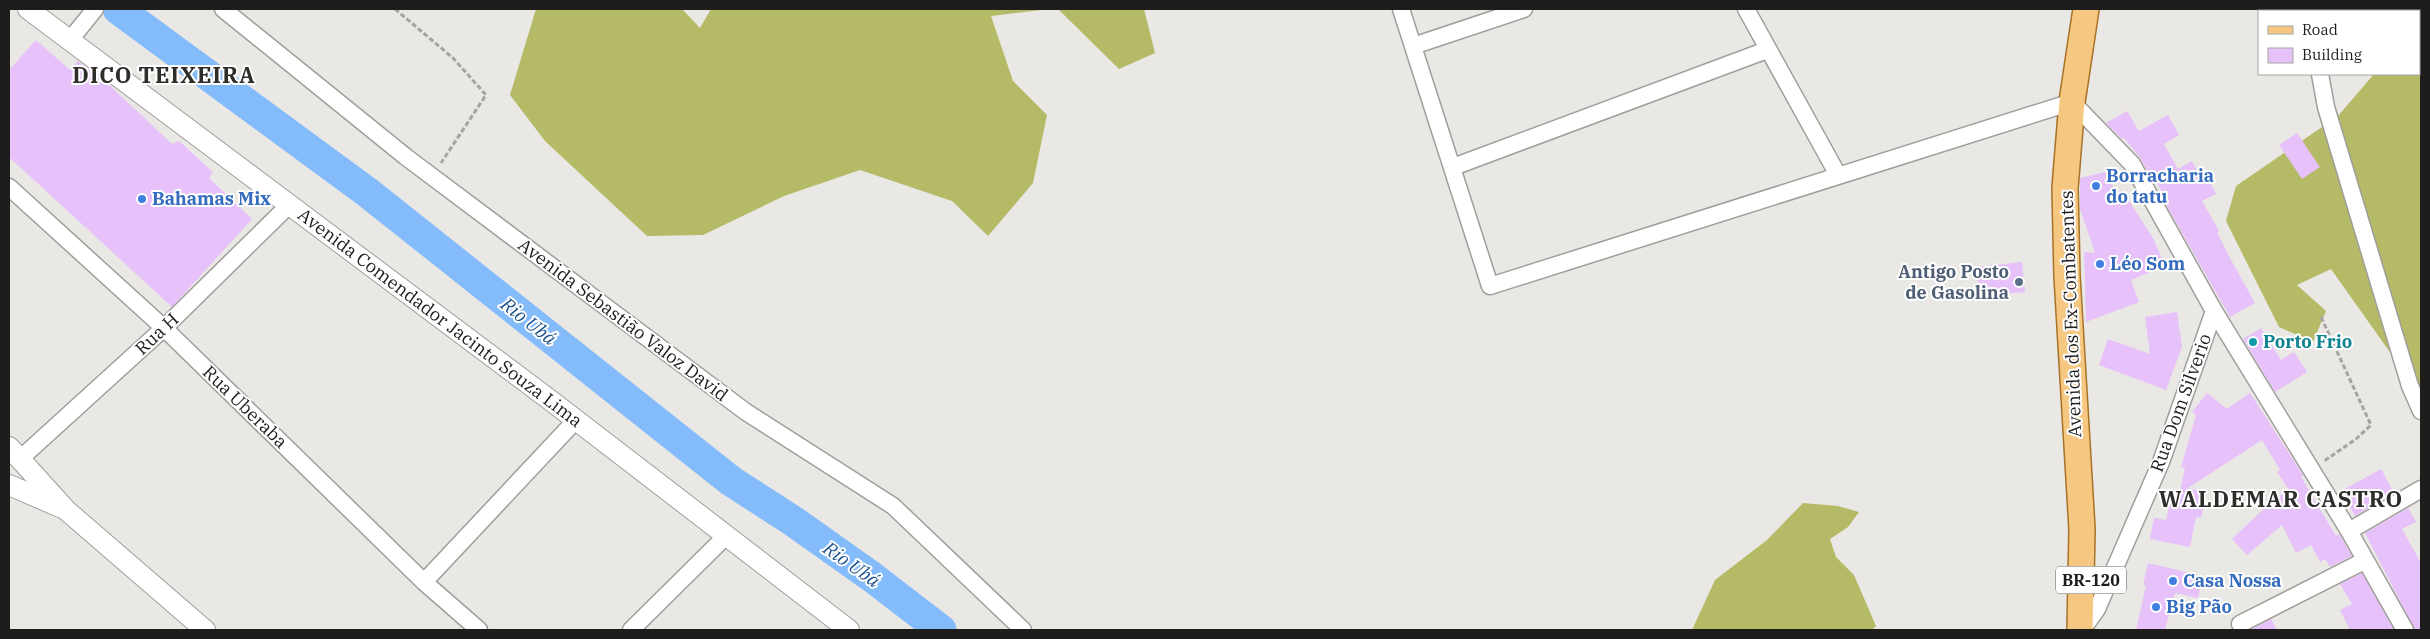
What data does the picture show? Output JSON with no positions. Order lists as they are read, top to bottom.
{
  "streets": {
    "main road": ["Avenida dos Ex-Combatentes", "BR-120"],
    "street": [
      "Avenida Comendador Jacinto Souza Lima",
      "Avenida Sebastião Valoz David",
      "Rua H",
      "Rua Dom Silverio",
      "Rua Uberaba"
    ]
  },
  "crossings": [
    ["Avenida dos Ex-Combatentes", "Rua Dom Silverio"],
    ["Avenida Comendador Jacinto Souza Lima", "Rua H"],
    ["Rua H", "Rua Uberaba"]
  ],
  "districts": ["DICO TEIXEIRA", "WALDEMAR CASTRO"],
  "water": ["Rio Ubá"],
  "places": [
    "Borracharia do tatu",
    "Bahamas Mix",
    "Léo Som",
    "Antigo Posto de Gasolina",
    "Porto Frio",
    "Casa Nossa",
    "Big Pão"
  ],
  "legend": ["Road", "Building"]
}
